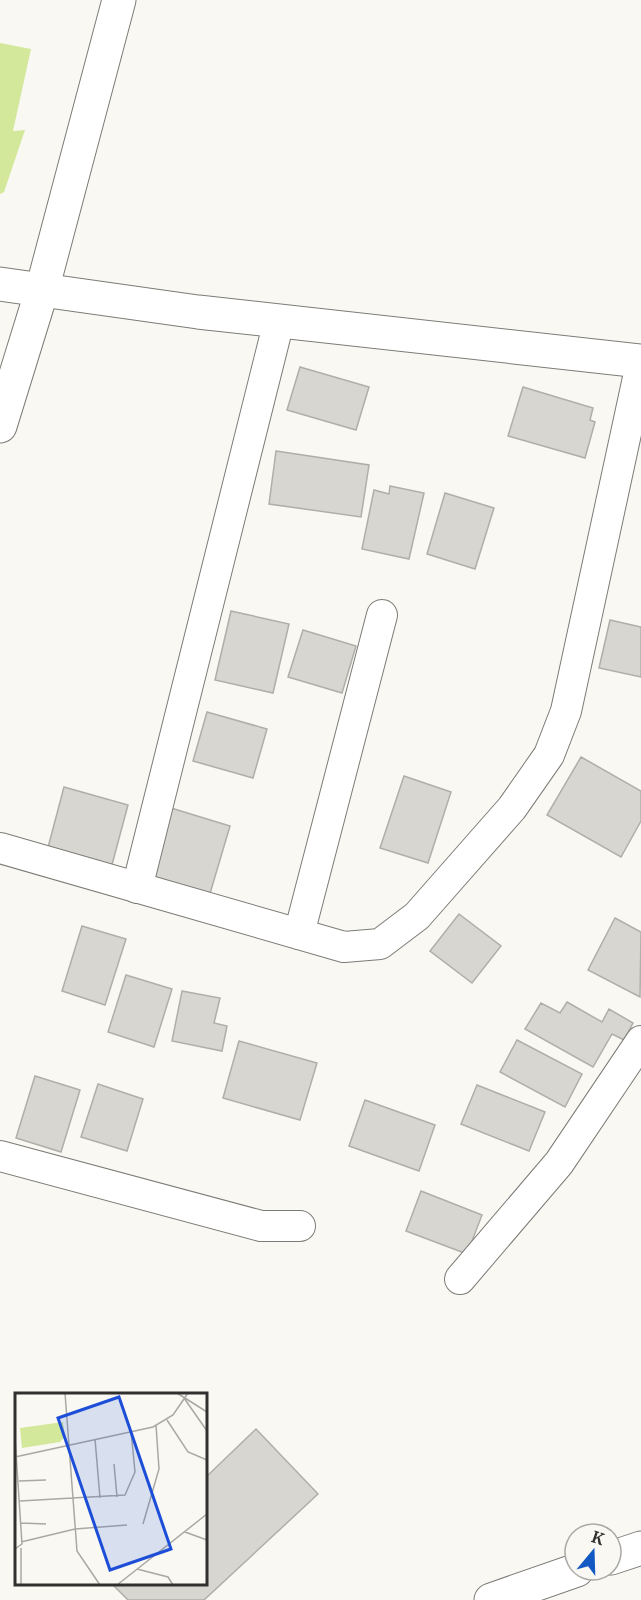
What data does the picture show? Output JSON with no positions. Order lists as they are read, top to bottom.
{
  "north": "top"
}
